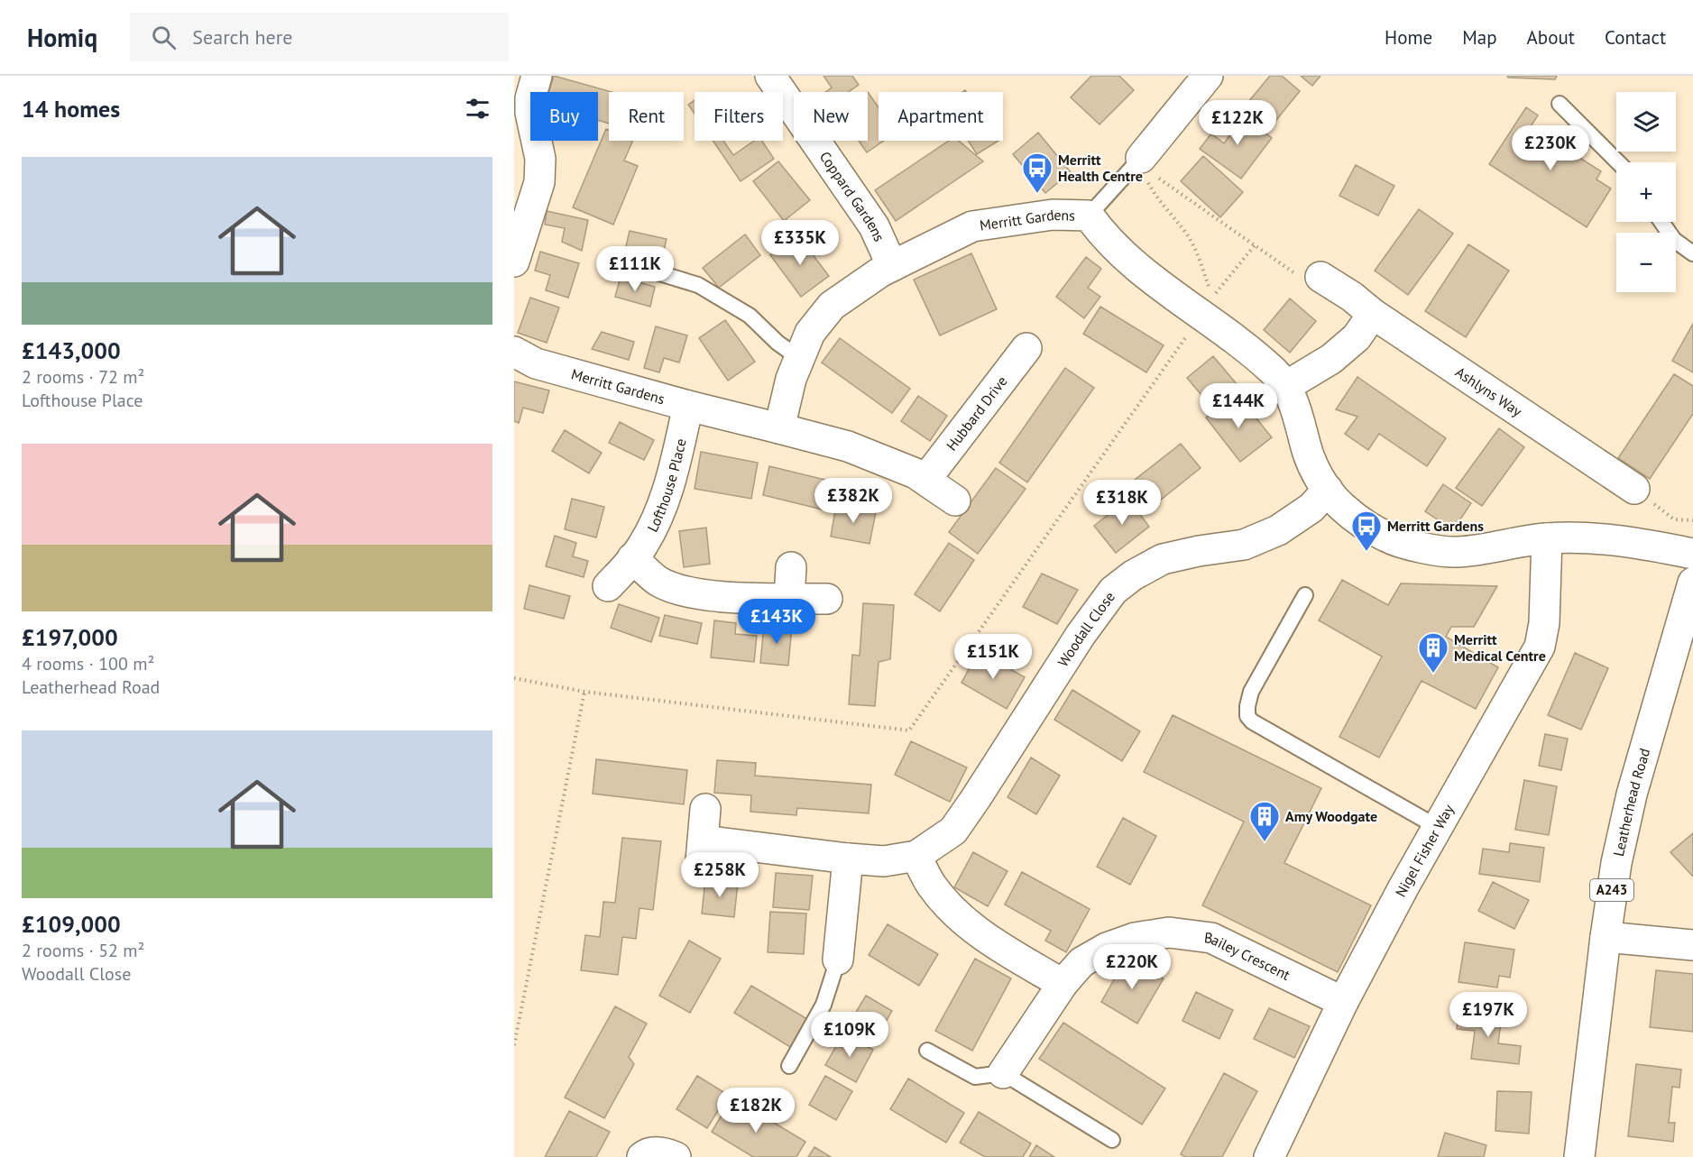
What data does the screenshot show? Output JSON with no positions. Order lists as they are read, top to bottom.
{
  "streets": {
    "main road": [
      "Coppard Gardens",
      "Merritt Gardens",
      "Ashlyns Way",
      "Hubbard Drive",
      "Lofthouse Place",
      "Woodall Close",
      "Leatherhead Road",
      "Nigel Fisher Way",
      "A243",
      "Bailey Crescent"
    ]
  },
  "crossings": [
    ["Coppard Gardens", "Merritt Gardens"],
    ["Merritt Gardens", "Lofthouse Place"],
    ["Merritt Gardens", "Woodall Close"],
    ["Merritt Gardens", "Nigel Fisher Way"],
    ["Nigel Fisher Way", "Bailey Crescent"]
  ],
  "places": {
    "bus stop": ["Merritt Health Centre", "Merritt Gardens"],
    "building": ["Merritt Medical Centre", "Amy Woodgate"]
  },
  "page": {
    "header": "Homiq",
    "search": "Search here",
    "nav": [
      "Home",
      "Map",
      "About",
      "Contact"
    ],
    "heading": "14 homes",
    "map_buttons": ["+", "−"],
    "chip": [
      "Buy",
      "Rent",
      "Filters",
      "New",
      "Apartment"
    ],
    "price": [
      "£122K",
      "£230K",
      "£335K",
      "£111K",
      "£144K",
      "£382K",
      "£318K",
      "£143K",
      "£151K",
      "£258K",
      "£220K",
      "£197K",
      "£109K",
      "£182K"
    ],
    "list": [
      {
        "name": "£143,000",
        "note": "2 rooms · 72 m² · Lofthouse Place"
      },
      {
        "name": "£197,000",
        "note": "4 rooms · 100 m² · Leatherhead Road"
      },
      {
        "name": "£109,000",
        "note": "2 rooms · 52 m² · Woodall Close"
      }
    ]
  }
}
